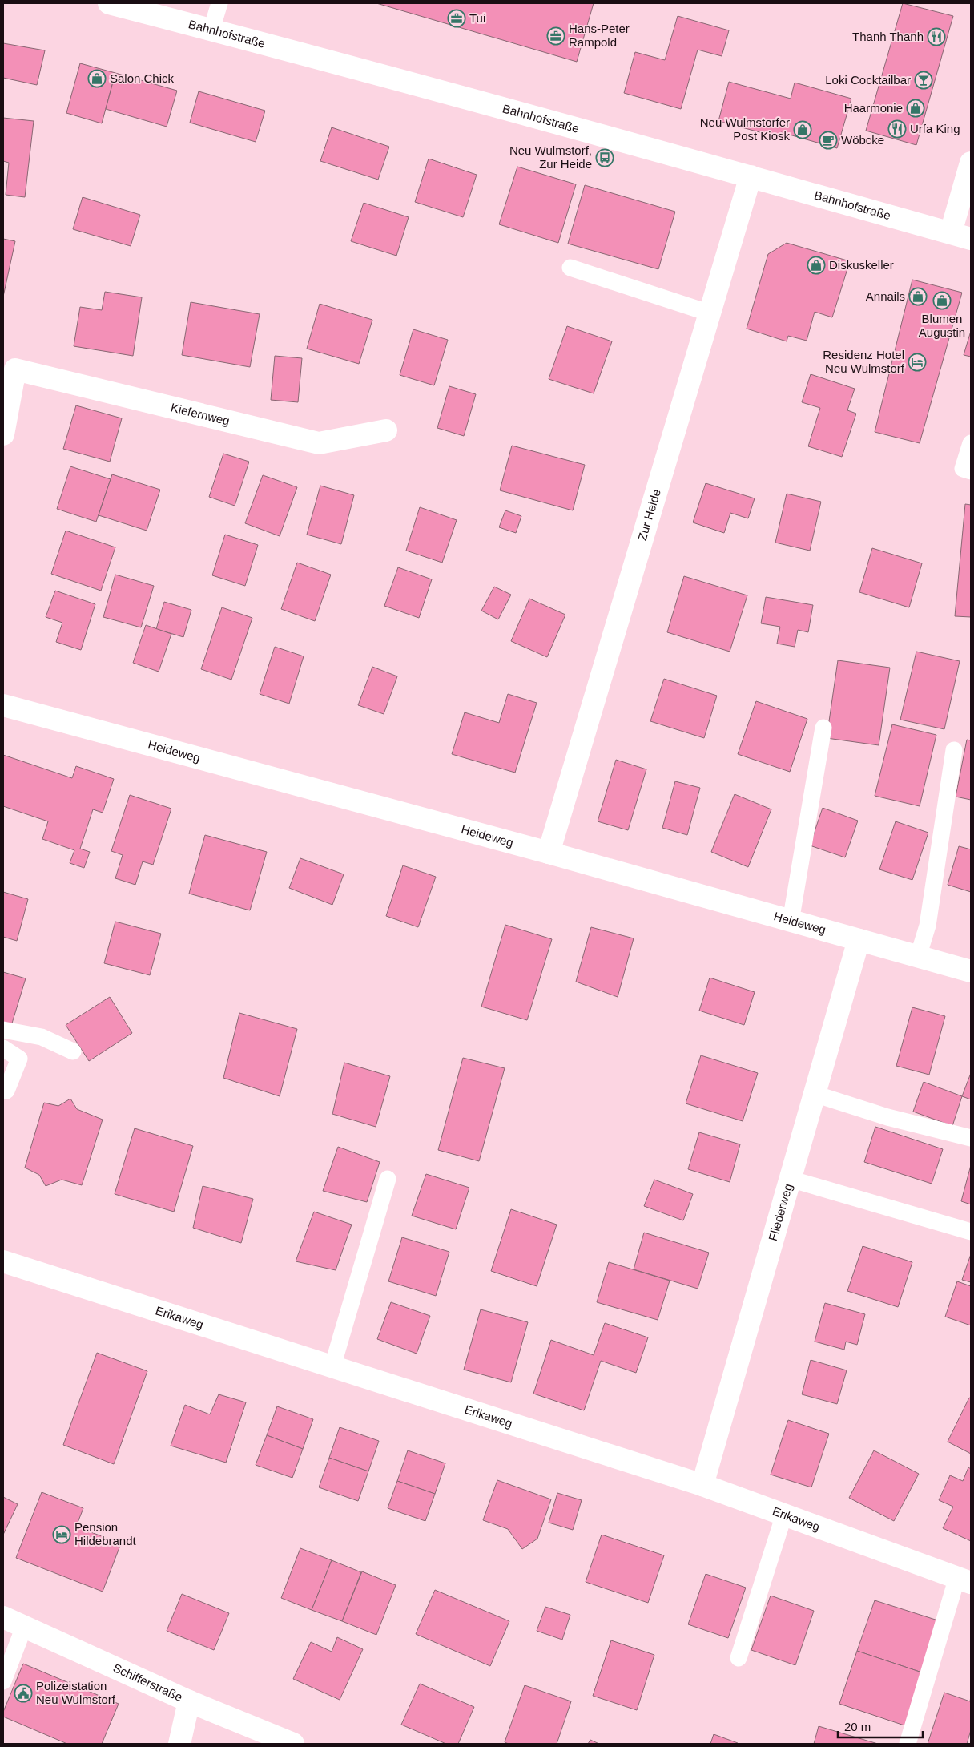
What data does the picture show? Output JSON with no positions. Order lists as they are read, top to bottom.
{
  "streets": {
    "street": [
      "Bahnhofstraße",
      "Kiefernweg",
      "Zur Heide",
      "Heideweg",
      "Fliederweg",
      "Erikaweg",
      "Schifferstraße"
    ]
  },
  "crossings": [
    ["Bahnhofstraße", "Zur Heide"],
    ["Zur Heide", "Heideweg"],
    ["Heideweg", "Fliederweg"],
    ["Fliederweg", "Erikaweg"]
  ],
  "places": {
    "office": ["Tui", "Hans-Peter Rampold"],
    "restaurant": ["Thanh Thanh", "Urfa King"],
    "shop": [
      "Salon Chick",
      "Haarmonie",
      "Neu Wulmstorfer Post Kiosk",
      "Diskuskeller",
      "Annails",
      "Blumen Augustin"
    ],
    "bar": ["Loki Cocktailbar"],
    "cafe": ["Wöbcke"],
    "bus stop": ["Neu Wulmstorf, Zur Heide"],
    "hotel": ["Residenz Hotel Neu Wulmstorf", "Pension Hildebrandt"],
    "public building": ["Polizeistation Neu Wulmstorf"]
  },
  "scale_bar": "20 m"
}
